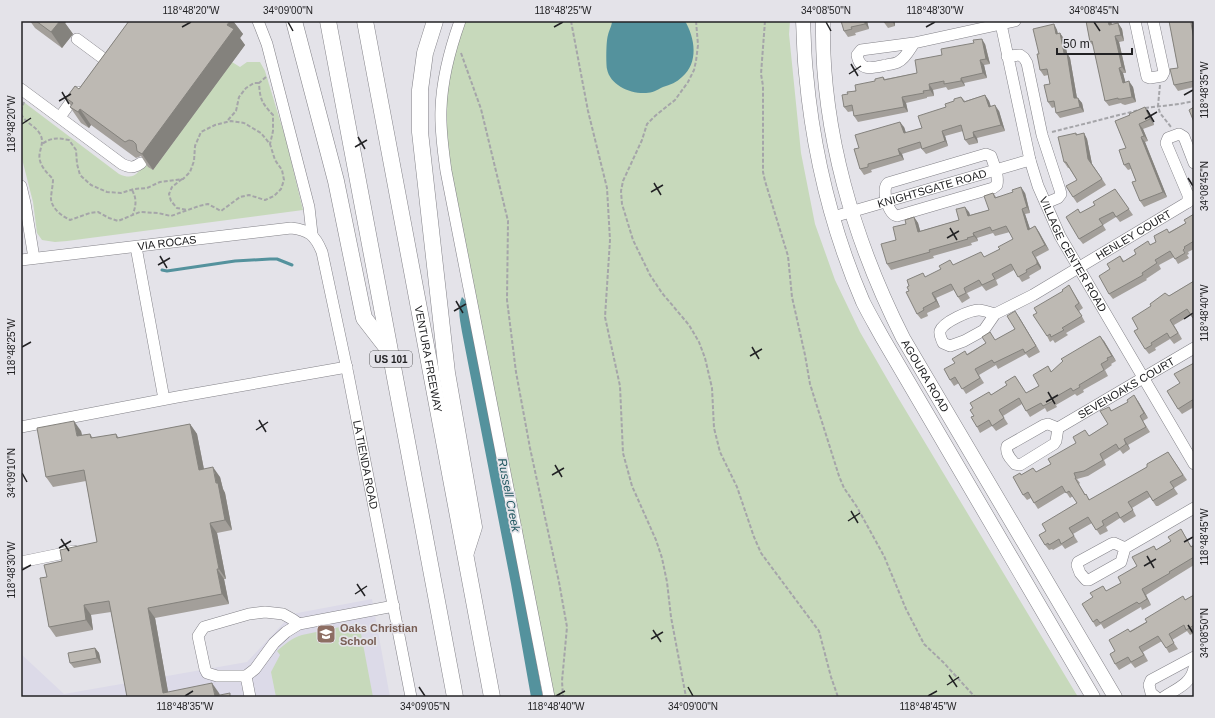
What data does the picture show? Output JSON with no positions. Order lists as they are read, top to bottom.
{
  "streets": {
    "highway": ["US 101", "VENTURA FREEWAY"],
    "main road": ["AGOURA ROAD"],
    "street": [
      "KNIGHTSGATE ROAD",
      "HENLEY COURT",
      "VIA ROCAS",
      "VILLAGE CENTER ROAD",
      "SEVENOAKS COURT",
      "LA TIENDA ROAD"
    ]
  },
  "crossings": [
    ["KNIGHTSGATE ROAD", "VILLAGE CENTER ROAD"],
    ["KNIGHTSGATE ROAD", "AGOURA ROAD"],
    ["HENLEY COURT", "VILLAGE CENTER ROAD"],
    ["VIA ROCAS", "LA TIENDA ROAD"],
    ["VILLAGE CENTER ROAD", "SEVENOAKS COURT"]
  ],
  "water": ["Russell Creek"],
  "places": {
    "school or university": ["Oaks Christian School"]
  },
  "scale_bar": "50 m",
  "coordinates": [
    "118°48'20\"W",
    "34°09'00\"N",
    "118°48'25\"W",
    "34°08'50\"N",
    "118°48'30\"W",
    "34°08'45\"N",
    "118°48'35\"W",
    "118°48'40\"W",
    "34°09'10\"N",
    "118°48'45\"W",
    "34°09'05\"N"
  ]
}
